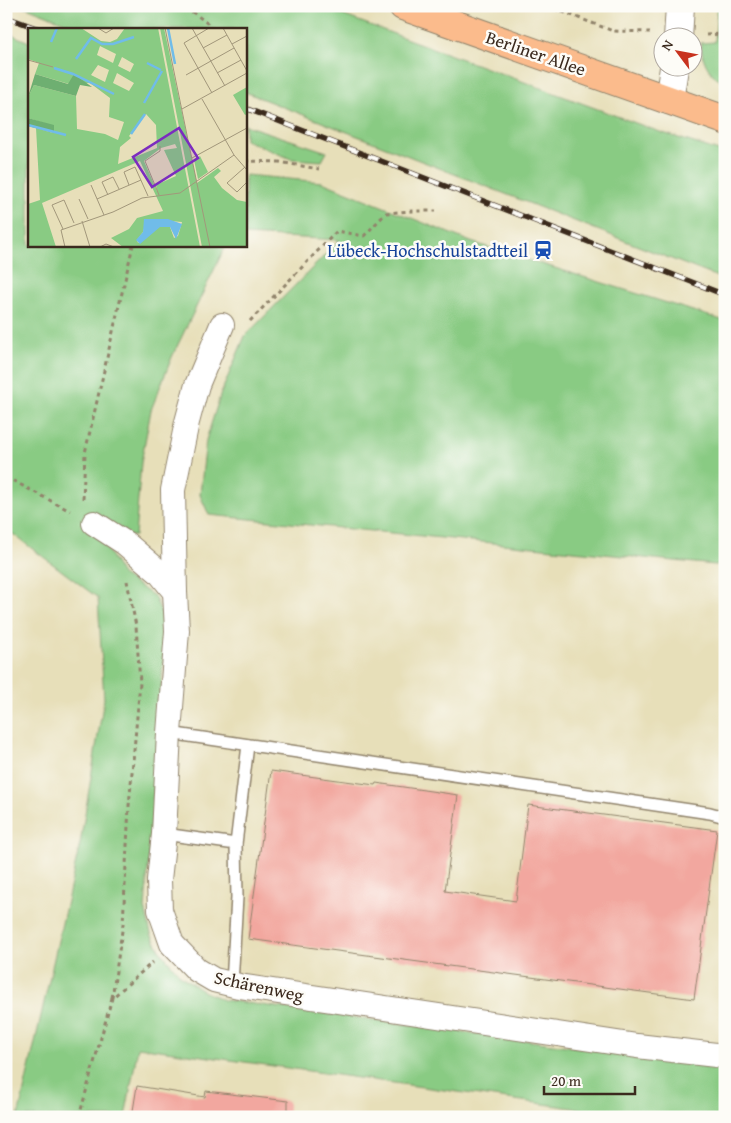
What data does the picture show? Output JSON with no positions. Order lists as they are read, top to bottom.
{
  "streets": {
    "main road": ["Berliner Allee"],
    "street": ["Schärenweg"]
  },
  "places": {
    "station": ["Lübeck-Hochschulstadtteil"]
  },
  "scale_bar": "20 m",
  "north": "top left"
}
